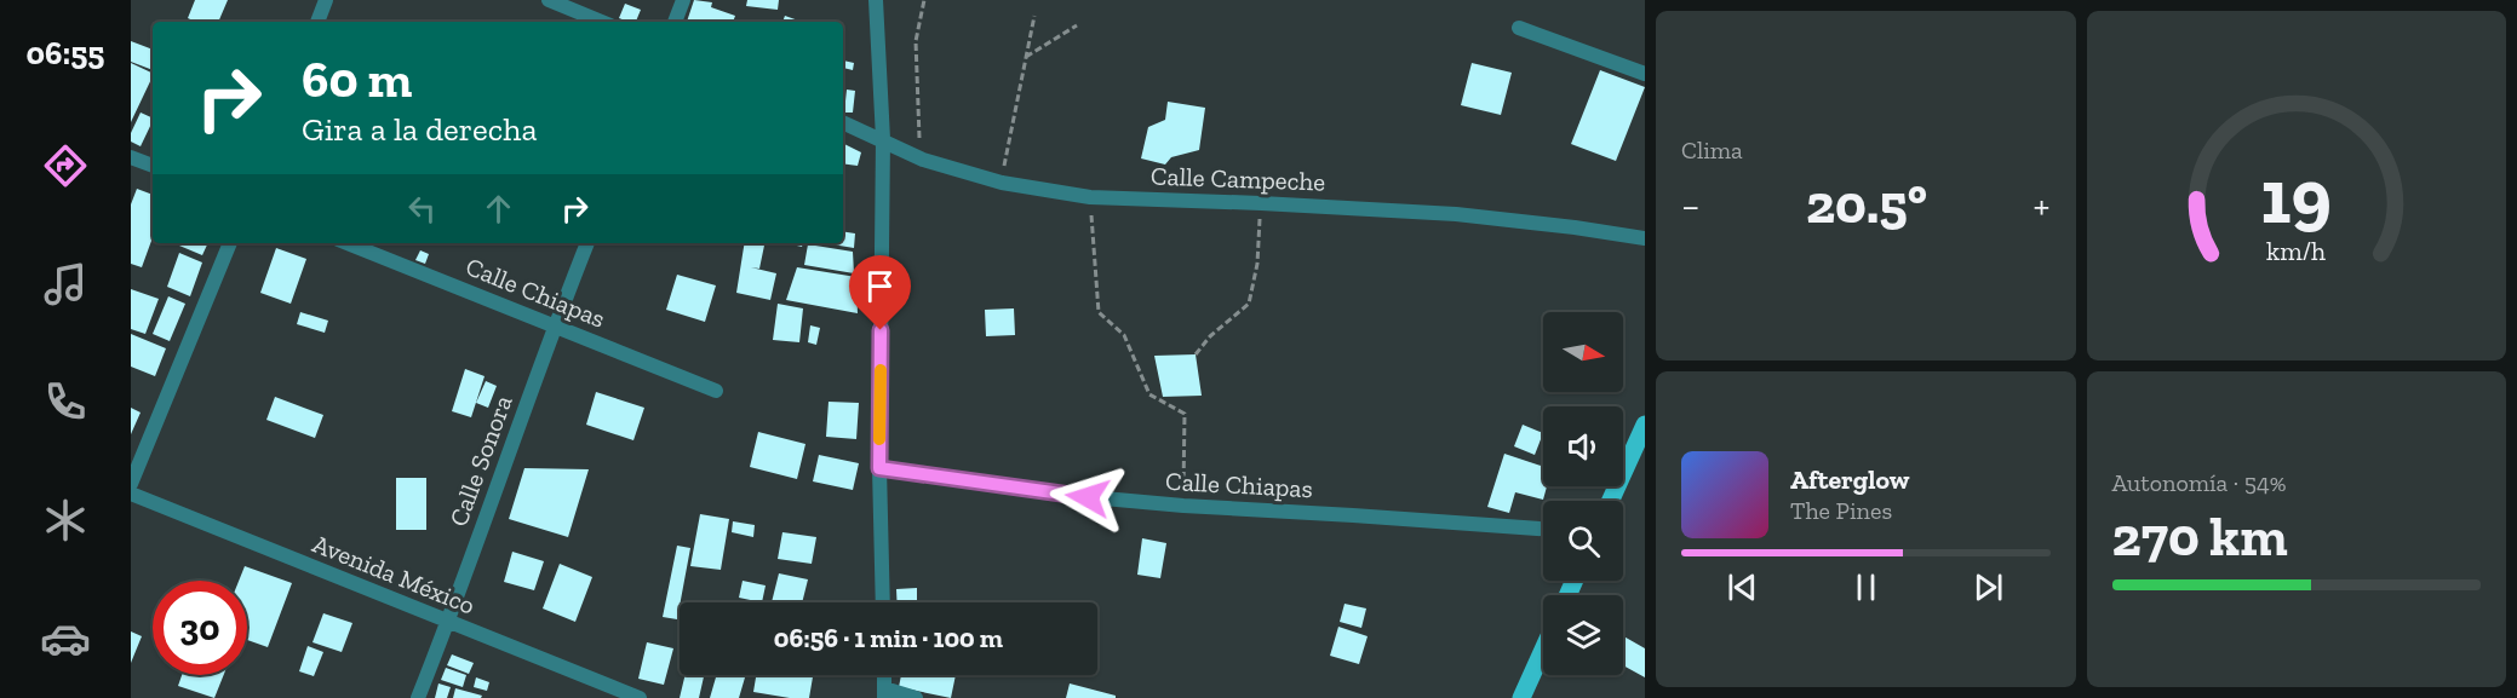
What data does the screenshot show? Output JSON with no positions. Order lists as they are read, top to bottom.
{
  "streets": {
    "street": [
      "Calle Campeche",
      "Calle Chiapas",
      "Calle Sonora",
      "Avenida México"
    ]
  },
  "crossings": [
    ["Calle Chiapas", "Calle Sonora"],
    ["Calle Sonora", "Avenida México"]
  ],
  "north": "right",
  "page": {
    "tabs": "06:55",
    "tile": [
      "Clima",
      ["Autonomía · 54%", "270 km"]
    ],
    "turn": ["60 m", "Gira a la derecha"],
    "heat": ["−", "20.5°", "+"],
    "song": ["Afterglow", "The Pines"],
    "limit": "30",
    "trip": "06:56 · 1 min · 100 m",
    "gauge": ["19", "km/h"]
  }
}
